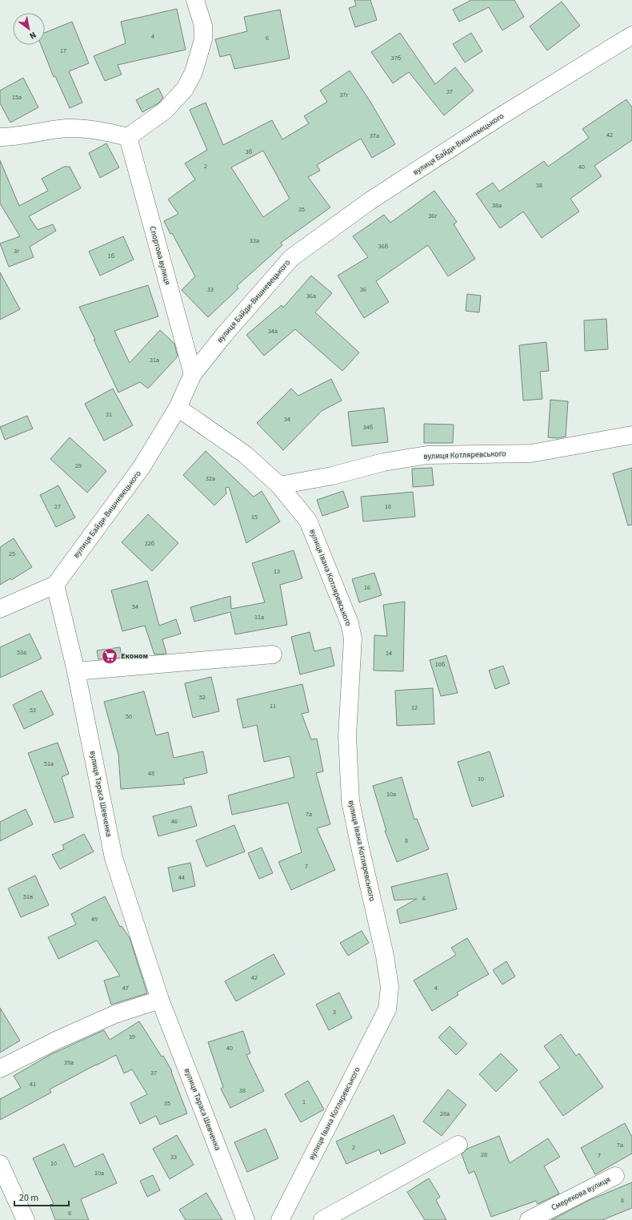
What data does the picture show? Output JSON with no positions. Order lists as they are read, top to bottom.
{
  "streets": {
    "street": [
      "вулиця Байди-Вишневецького",
      "Спортова вулиця",
      "вулиця Котляревського",
      "вулиця Івана Котляревського",
      "вулиця Тараса Шевченка",
      "Смерекова вулиця"
    ]
  },
  "crossings": [
    ["вулиця Байди-Вишневецького", "Спортова вулиця"],
    ["вулиця Байди-Вишневецького", "вулиця Івана Котляревського"],
    ["вулиця Байди-Вишневецького", "вулиця Тараса Шевченка"],
    ["вулиця Котляревського", "вулиця Івана Котляревського"]
  ],
  "places": {
    "supermarket": ["Економ"]
  },
  "house_numbers": [
    "4",
    "6",
    "17",
    "37б",
    "37",
    "37г",
    "15а",
    "42",
    "37а",
    "3б",
    "2",
    "40",
    "38",
    "38а",
    "35",
    "36г",
    "33а",
    "36б",
    "3г",
    "1б",
    "33",
    "36",
    "36а",
    "34а",
    "31а",
    "31",
    "34",
    "34б",
    "29",
    "32а",
    "27",
    "18",
    "15",
    "32б",
    "25",
    "13",
    "16",
    "54",
    "11а",
    "53а",
    "14",
    "10б",
    "52",
    "11",
    "12",
    "53",
    "50",
    "51а",
    "48",
    "10",
    "10а",
    "7а",
    "46",
    "8",
    "7",
    "44",
    "51в",
    "6",
    "49",
    "42",
    "47",
    "4",
    "3",
    "39",
    "40",
    "39а",
    "37",
    "41",
    "38",
    "1",
    "35",
    "28а",
    "7а",
    "2",
    "28",
    "7",
    "33",
    "10",
    "10а",
    "8",
    "8"
  ],
  "scale_bar": "20 m",
  "north": "bottom right"
}
